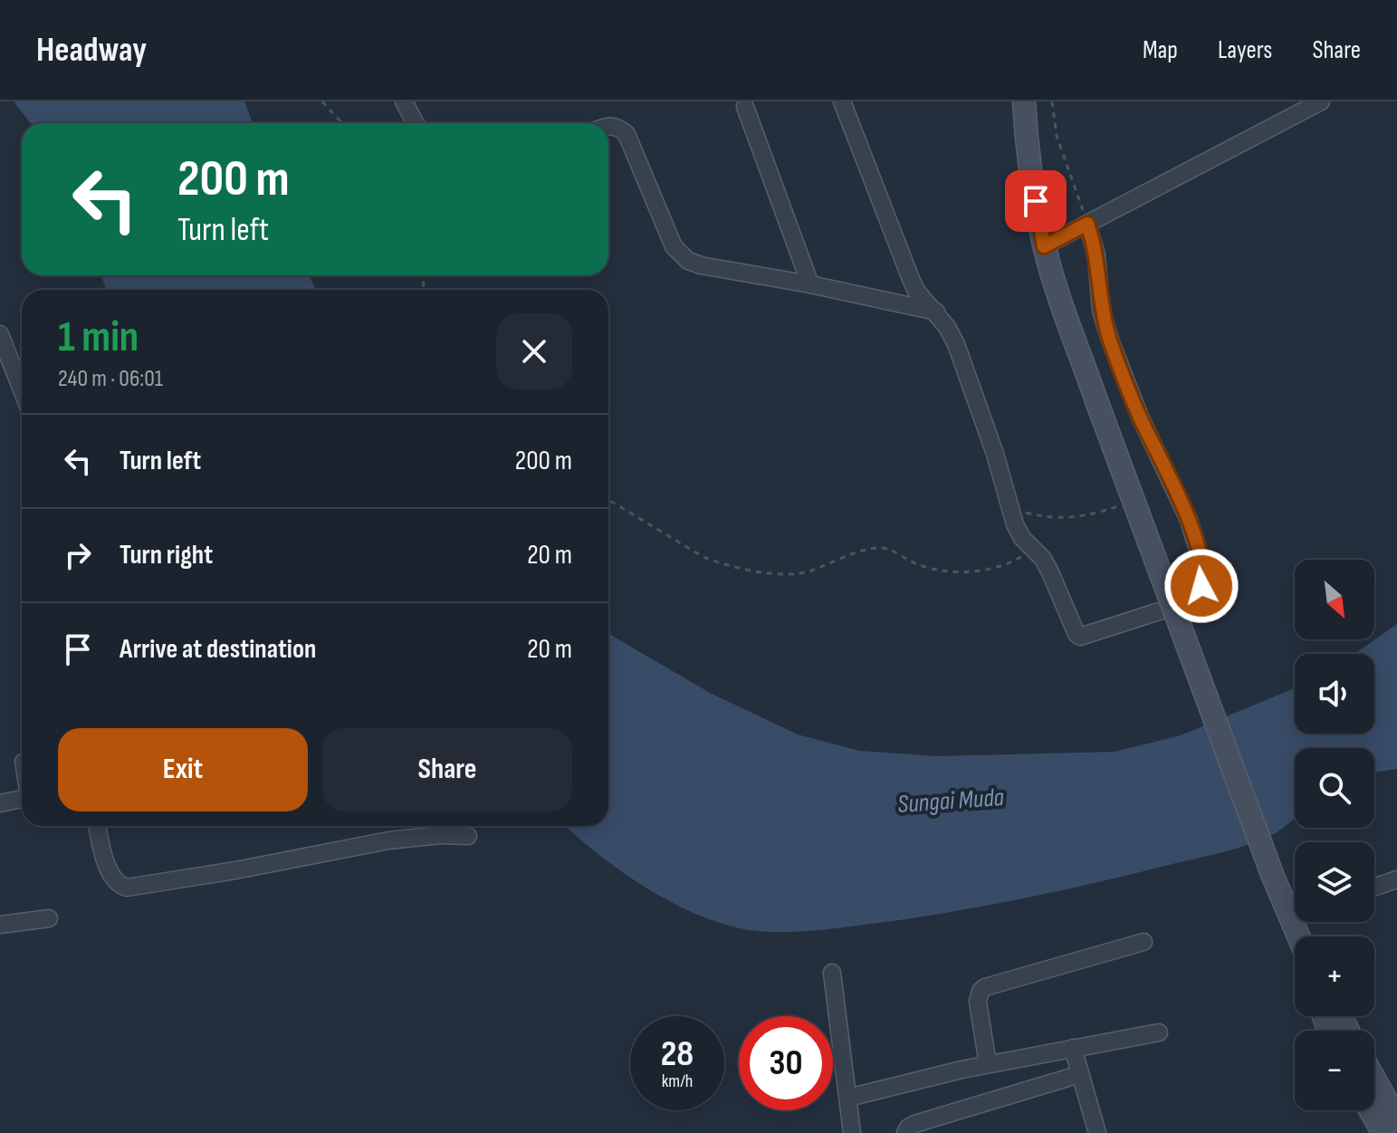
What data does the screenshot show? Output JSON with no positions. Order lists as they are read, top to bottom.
{
  "water": ["Sungai Muda"],
  "north": "bottom right",
  "page": {
    "header": "Headway",
    "nav": ["Map", "Layers", "Share"],
    "turn": ["200 m", "Turn left"],
    "heading": ["1 min", "240 m · 06:01"],
    "list": [
      {
        "name": "Turn left",
        "value": "200 m"
      },
      {
        "name": "Turn right",
        "value": "20 m"
      },
      {
        "name": "Arrive at destination",
        "value": "20 m"
      }
    ],
    "map_buttons": ["+", "−"],
    "buttons": ["Exit", "Share"],
    "speed": "28 km/h",
    "limit": "30"
  }
}
